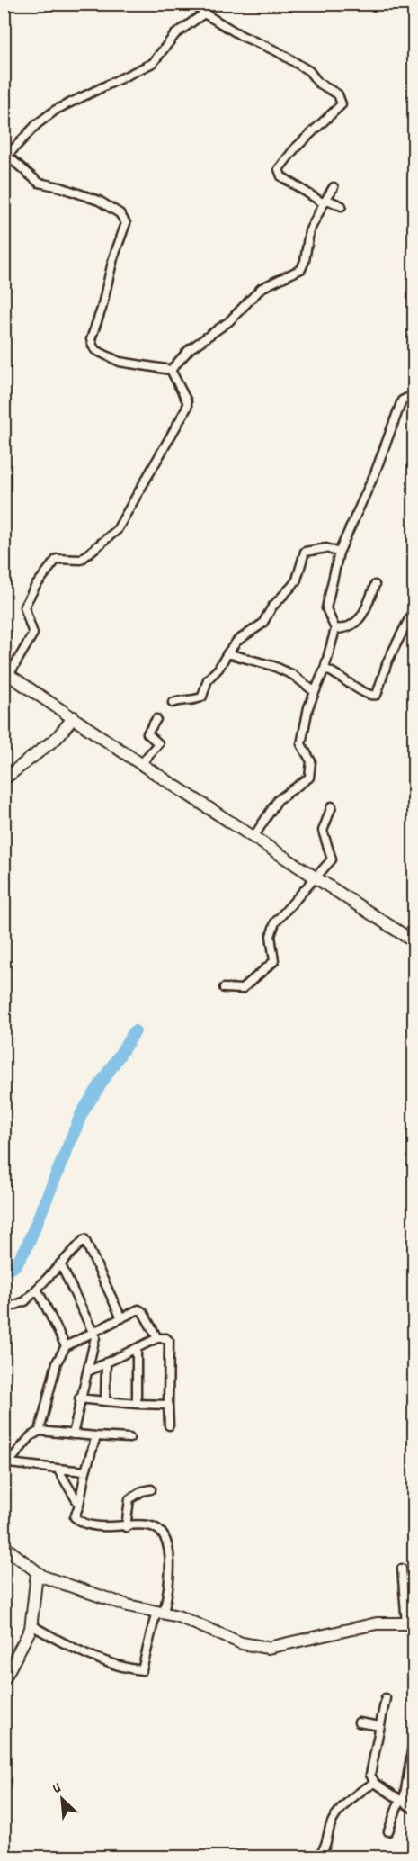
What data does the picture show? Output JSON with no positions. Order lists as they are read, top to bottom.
{
  "north": "top left"
}
